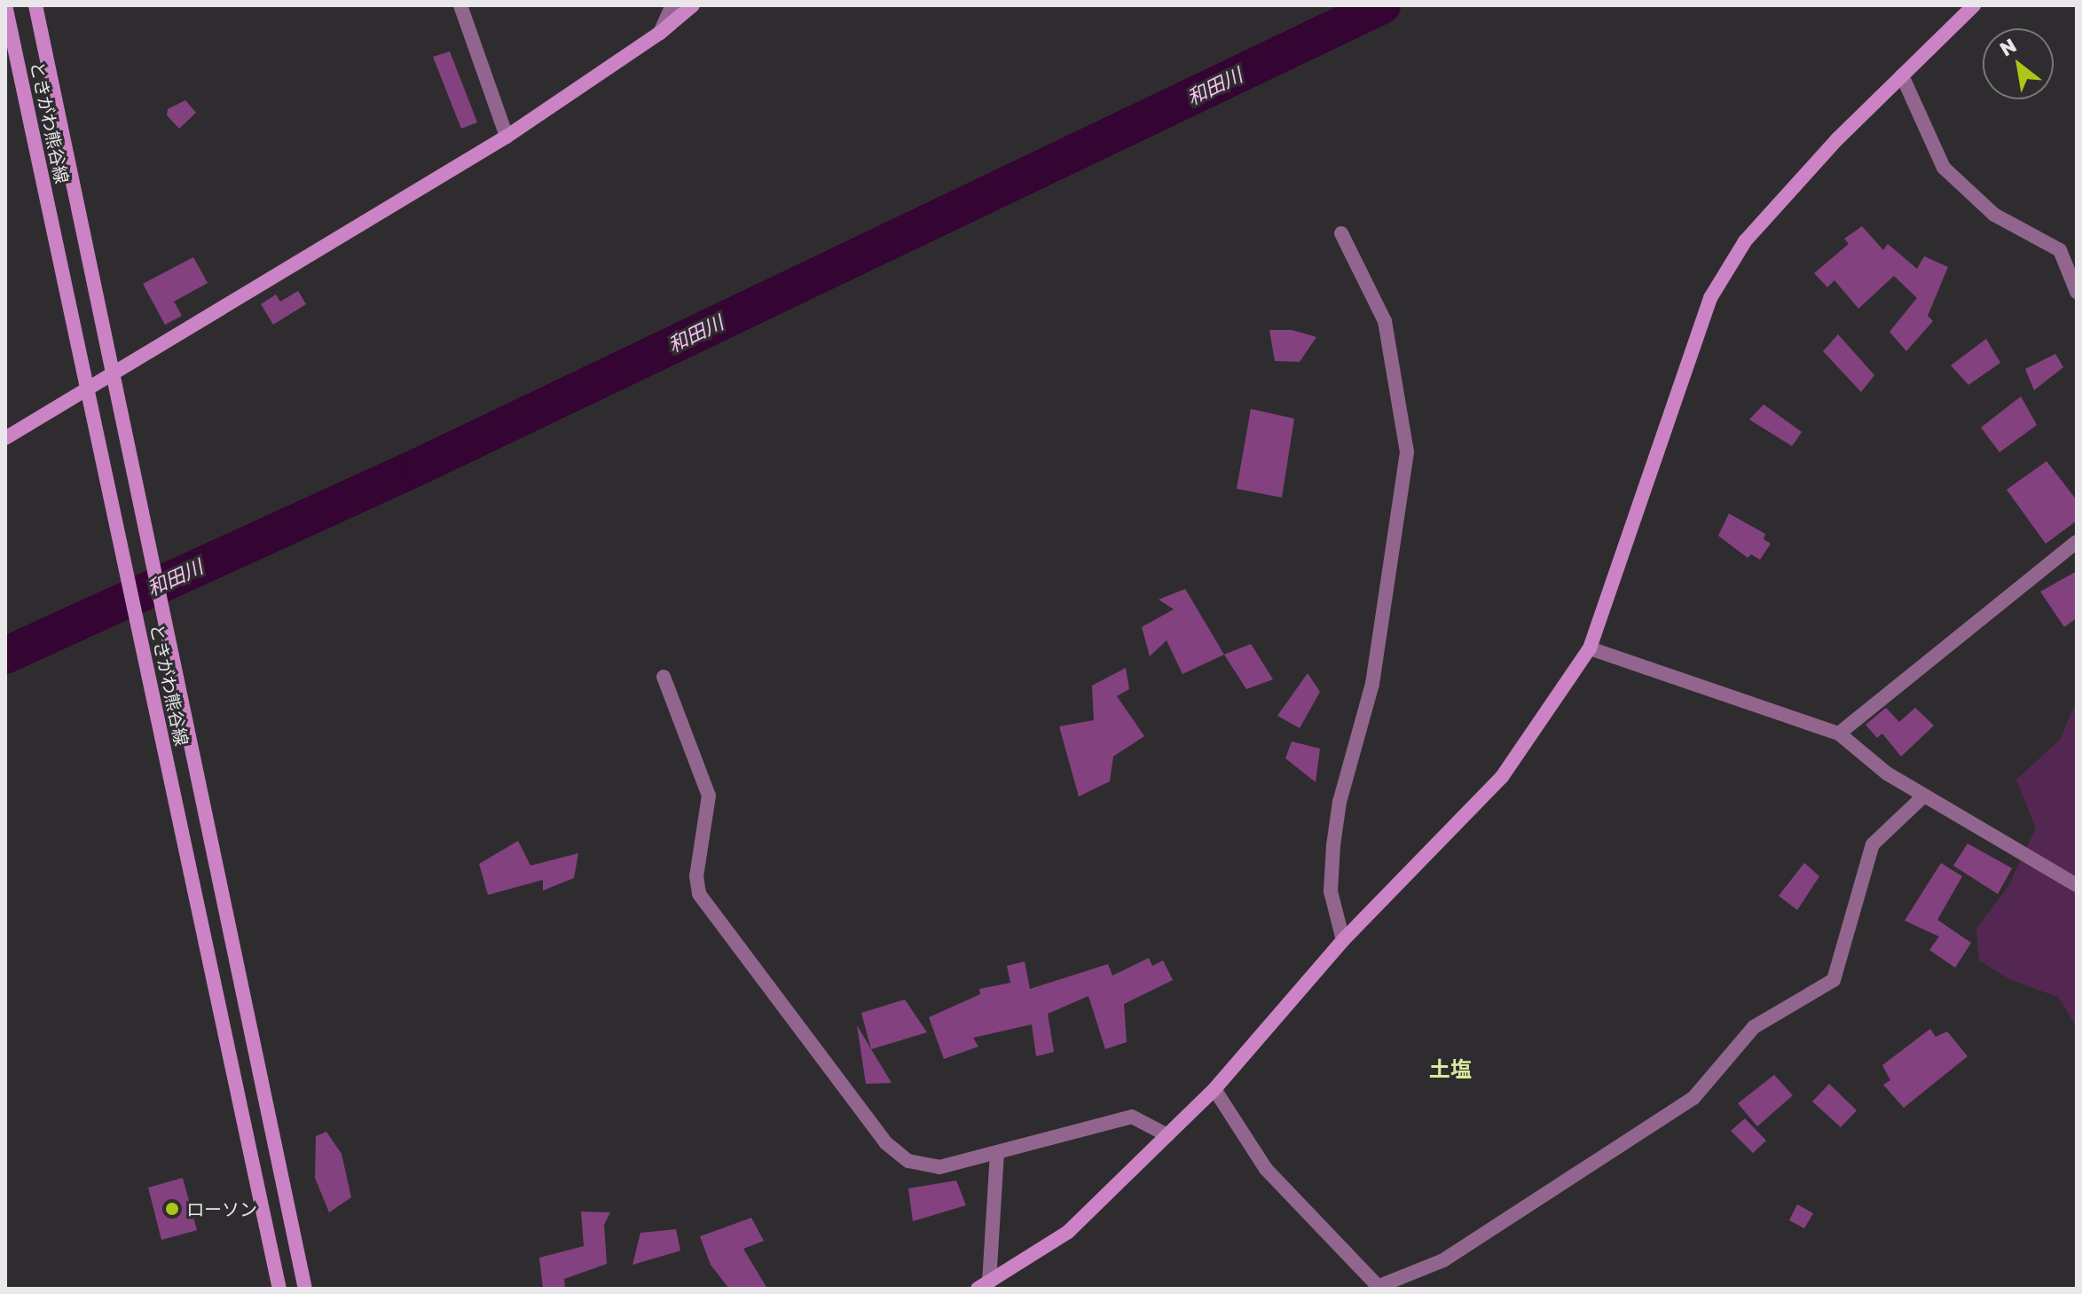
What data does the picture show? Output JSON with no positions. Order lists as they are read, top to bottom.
{
  "streets": {
    "main road": ["ときがわ熊谷線"]
  },
  "districts": ["土塩"],
  "water": ["和田川"],
  "places": ["ローソン"],
  "north": "top left"
}
